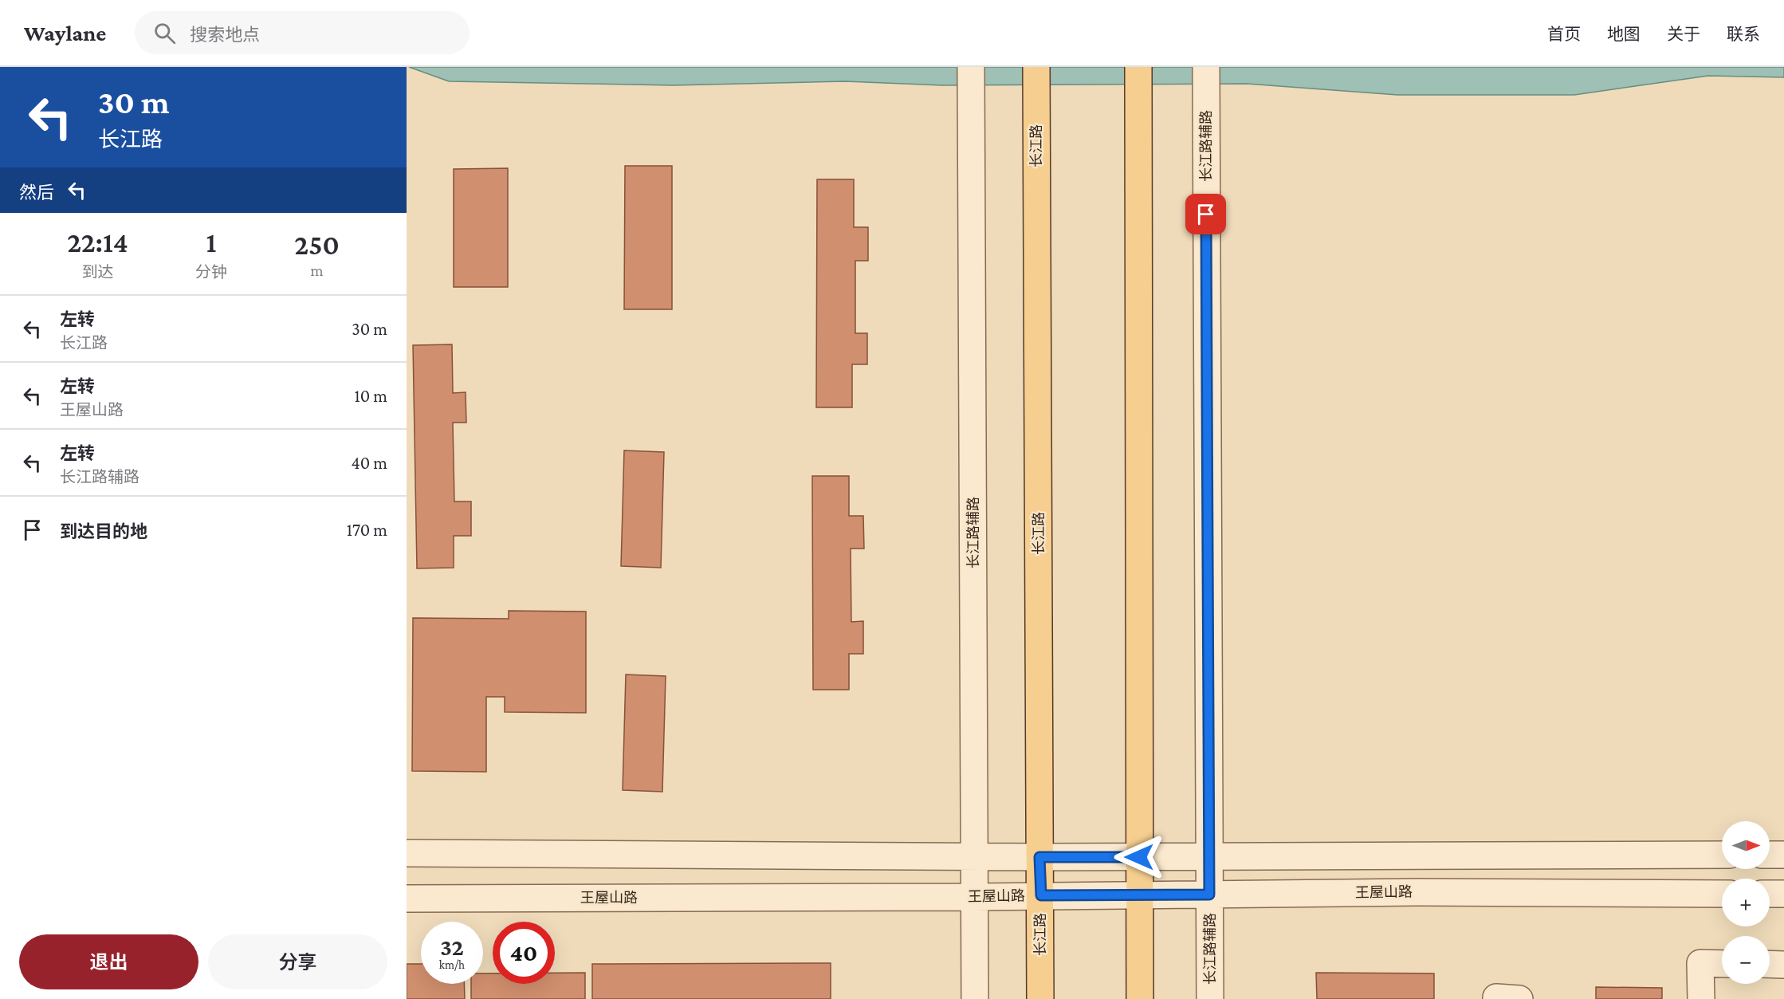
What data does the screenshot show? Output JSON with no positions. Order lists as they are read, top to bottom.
{
  "streets": {
    "main road": ["长江路"],
    "street": ["长江路辅路", "王屋山路"]
  },
  "crossings": [
    ["长江路", "王屋山路"],
    ["长江路辅路", "王屋山路"]
  ],
  "north": "right",
  "page": {
    "header": "Waylane",
    "search": "搜索地点",
    "nav": [
      "首页",
      "地图",
      "关于",
      "联系"
    ],
    "turn": ["30 m", "长江路"],
    "then": "然后",
    "eta": [
      "22:14",
      "到达",
      "1",
      "分钟",
      "250",
      "m"
    ],
    "list": [
      {
        "name": "左转",
        "note": "长江路",
        "value": "30 m"
      },
      {
        "name": "左转",
        "note": "王屋山路",
        "value": "10 m"
      },
      {
        "name": "左转",
        "note": "长江路辅路",
        "value": "40 m"
      },
      {
        "name": "到达目的地",
        "value": "170 m"
      }
    ],
    "map_buttons": ["+", "−"],
    "speed": "32 km/h",
    "limit": "40",
    "buttons": ["退出", "分享"]
  }
}
